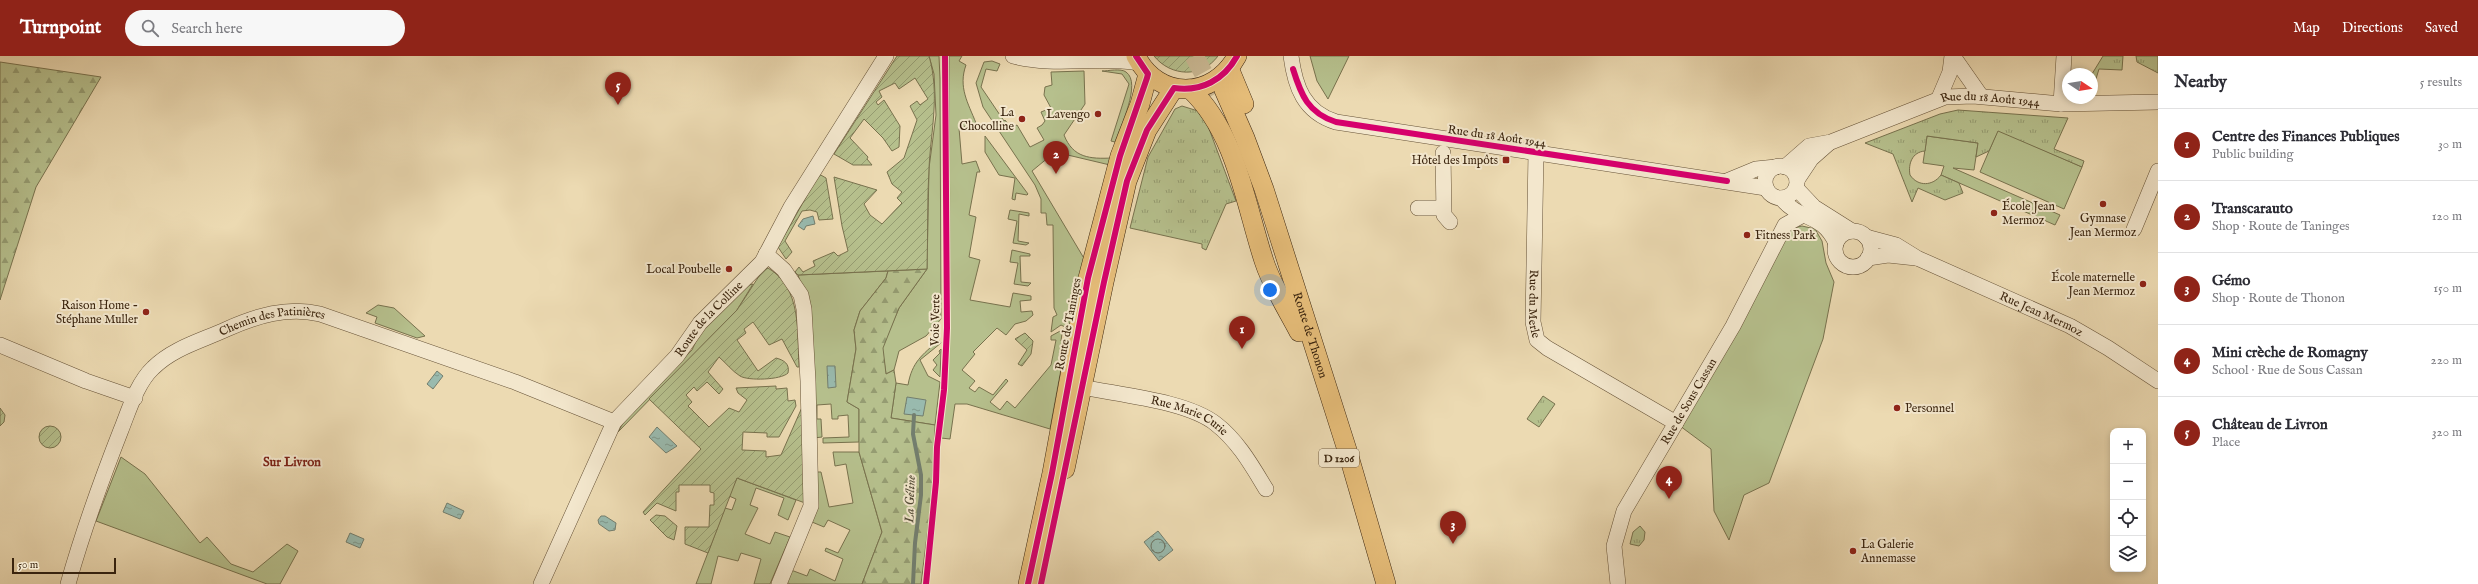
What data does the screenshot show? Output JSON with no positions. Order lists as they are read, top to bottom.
{
  "streets": {
    "main road": ["Route de Taninges", "Route de Thonon", "D 1206"],
    "street": [
      "Rue du 18 Août 1944",
      "Rue du Merle",
      "Rue Jean Mermoz",
      "Route de la Colline",
      "Chemin des Patinières",
      "Rue de Sous Cassan",
      "Rue Marie Curie"
    ],
    "cycle path": ["Voie Verte"]
  },
  "crossings": [
    ["Rue du 18 Août 1944", "Rue du Merle"],
    ["Rue du Merle", "Rue de Sous Cassan"],
    ["Route de la Colline", "Chemin des Patinières"],
    ["Route de Taninges", "Rue Marie Curie"]
  ],
  "districts": ["Sur Livron"],
  "water": ["La Géline"],
  "places": {
    "other": [
      "Lavengo",
      "La Chocolline",
      "Gymnase Jean Mermoz",
      "École Jean Mermoz",
      "Fitness Park",
      "Local Poubelle",
      "École maternelle Jean Mermoz",
      "Raison Home - Stéphane Muller",
      "Personnel",
      "La Galerie Annemasse"
    ],
    "transit": ["Hôtel des Impôts"]
  },
  "scale_bar": "50 m",
  "north": "right",
  "page": {
    "header": "Turnpoint",
    "search": "Search here",
    "nav": ["Map", "Directions", "Saved"],
    "heading": ["Nearby", "5 results"],
    "pins": [
      "5",
      "2",
      "1",
      "4",
      "3"
    ],
    "list": [
      {
        "mark": "1",
        "name": "Centre des Finances Publiques",
        "note": "Public building",
        "value": "30 m"
      },
      {
        "mark": "2",
        "name": "Transcarauto",
        "note": "Shop · Route de Taninges",
        "value": "120 m"
      },
      {
        "mark": "3",
        "name": "Gémo",
        "note": "Shop · Route de Thonon",
        "value": "150 m"
      },
      {
        "mark": "4",
        "name": "Mini crèche de Romagny",
        "note": "School · Rue de Sous Cassan",
        "value": "220 m"
      },
      {
        "mark": "5",
        "name": "Château de Livron",
        "note": "Place",
        "value": "320 m"
      }
    ],
    "map_buttons": ["+", "−"],
    "scale": "50 m"
  }
}
